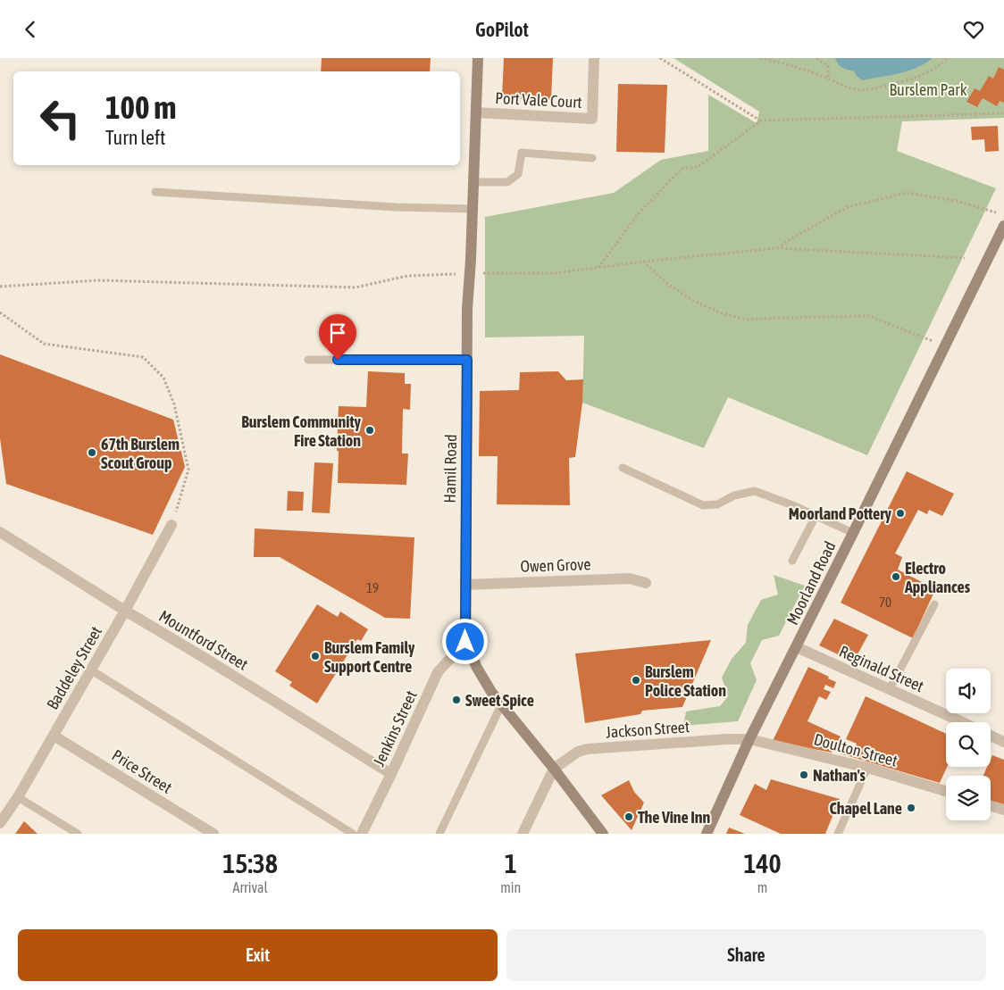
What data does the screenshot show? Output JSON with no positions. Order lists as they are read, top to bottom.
{
  "streets": {
    "street": [
      "Port Vale Court",
      "Hamil Road",
      "Owen Grove",
      "Moorland Road",
      "Mountford Street",
      "Baddeley Street",
      "Reginald Street",
      "Jenkins Street",
      "Jackson Street",
      "Doulton Street",
      "Price Street"
    ]
  },
  "crossings": [
    ["Port Vale Court", "Hamil Road"],
    ["Hamil Road", "Owen Grove"],
    ["Hamil Road", "Jenkins Street"],
    ["Hamil Road", "Jackson Street"],
    ["Moorland Road", "Reginald Street"],
    ["Moorland Road", "Jackson Street"],
    ["Moorland Road", "Doulton Street"],
    ["Mountford Street", "Baddeley Street"],
    ["Mountford Street", "Jenkins Street"],
    ["Baddeley Street", "Price Street"],
    ["Jackson Street", "Doulton Street"]
  ],
  "parks": ["Burslem Park"],
  "places": [
    "Burslem Community Fire Station",
    "67th Burslem Scout Group",
    "Moorland Pottery",
    "Electro Appliances",
    "Burslem Family Support Centre",
    "Burslem Police Station",
    "Sweet Spice",
    "Nathan's",
    "Chapel Lane",
    "The Vine Inn"
  ],
  "house_numbers": ["19", "70"],
  "page": {
    "header": "GoPilot",
    "turn": ["100 m", "Turn left"],
    "eta": [
      "15:38",
      "Arrival",
      "1",
      "min",
      "140",
      "m"
    ],
    "buttons": ["Exit", "Share"]
  }
}
